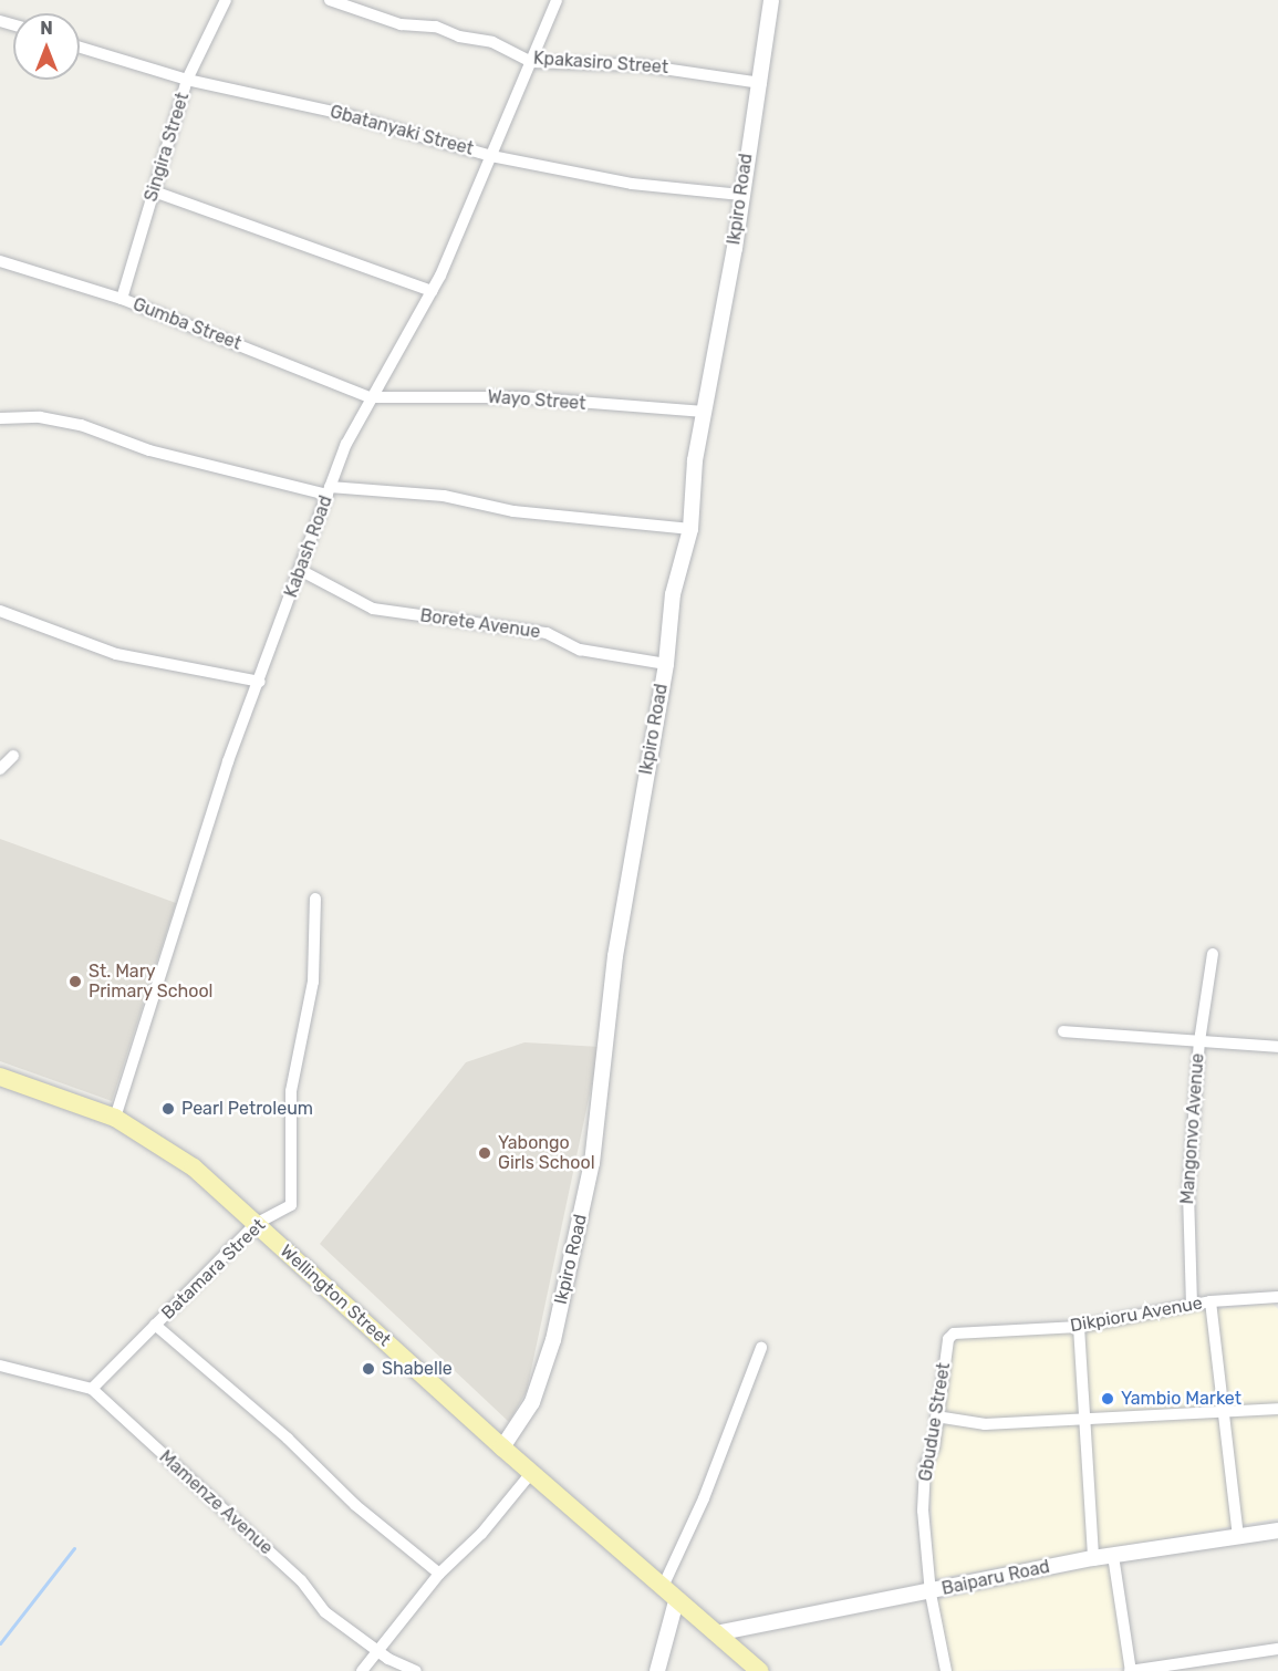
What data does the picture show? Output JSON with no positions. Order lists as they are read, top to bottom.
{
  "streets": {
    "main road": ["Wellington Street"],
    "street": [
      "Kpakasiro Street",
      "Gbatanyaki Street",
      "Singira Street",
      "Ikpiro Road",
      "Gumba Street",
      "Wayo Street",
      "Kabash Road",
      "Borete Avenue",
      "Mangonvo Avenue",
      "Batamara Street",
      "Dikpioru Avenue",
      "Gbudue Street",
      "Mamenze Avenue",
      "Baiparu Road"
    ]
  },
  "crossings": [
    ["Kpakasiro Street", "Ikpiro Road"],
    ["Kpakasiro Street", "Kabash Road"],
    ["Gbatanyaki Street", "Singira Street"],
    ["Gbatanyaki Street", "Ikpiro Road"],
    ["Gbatanyaki Street", "Kabash Road"],
    ["Singira Street", "Gumba Street"],
    ["Ikpiro Road", "Wayo Street"],
    ["Ikpiro Road", "Borete Avenue"],
    ["Ikpiro Road", "Wellington Street"],
    ["Gumba Street", "Wayo Street"],
    ["Gumba Street", "Kabash Road"],
    ["Wayo Street", "Kabash Road"],
    ["Kabash Road", "Borete Avenue"],
    ["Kabash Road", "Wellington Street"],
    ["Mangonvo Avenue", "Dikpioru Avenue"],
    ["Batamara Street", "Wellington Street"],
    ["Batamara Street", "Mamenze Avenue"],
    ["Wellington Street", "Baiparu Road"],
    ["Dikpioru Avenue", "Gbudue Street"],
    ["Gbudue Street", "Baiparu Road"]
  ],
  "places": [
    "St. Mary Primary School",
    "Pearl Petroleum",
    "Yabongo Girls School",
    "Shabelle",
    "Yambio Market"
  ],
  "north": "top"
}
